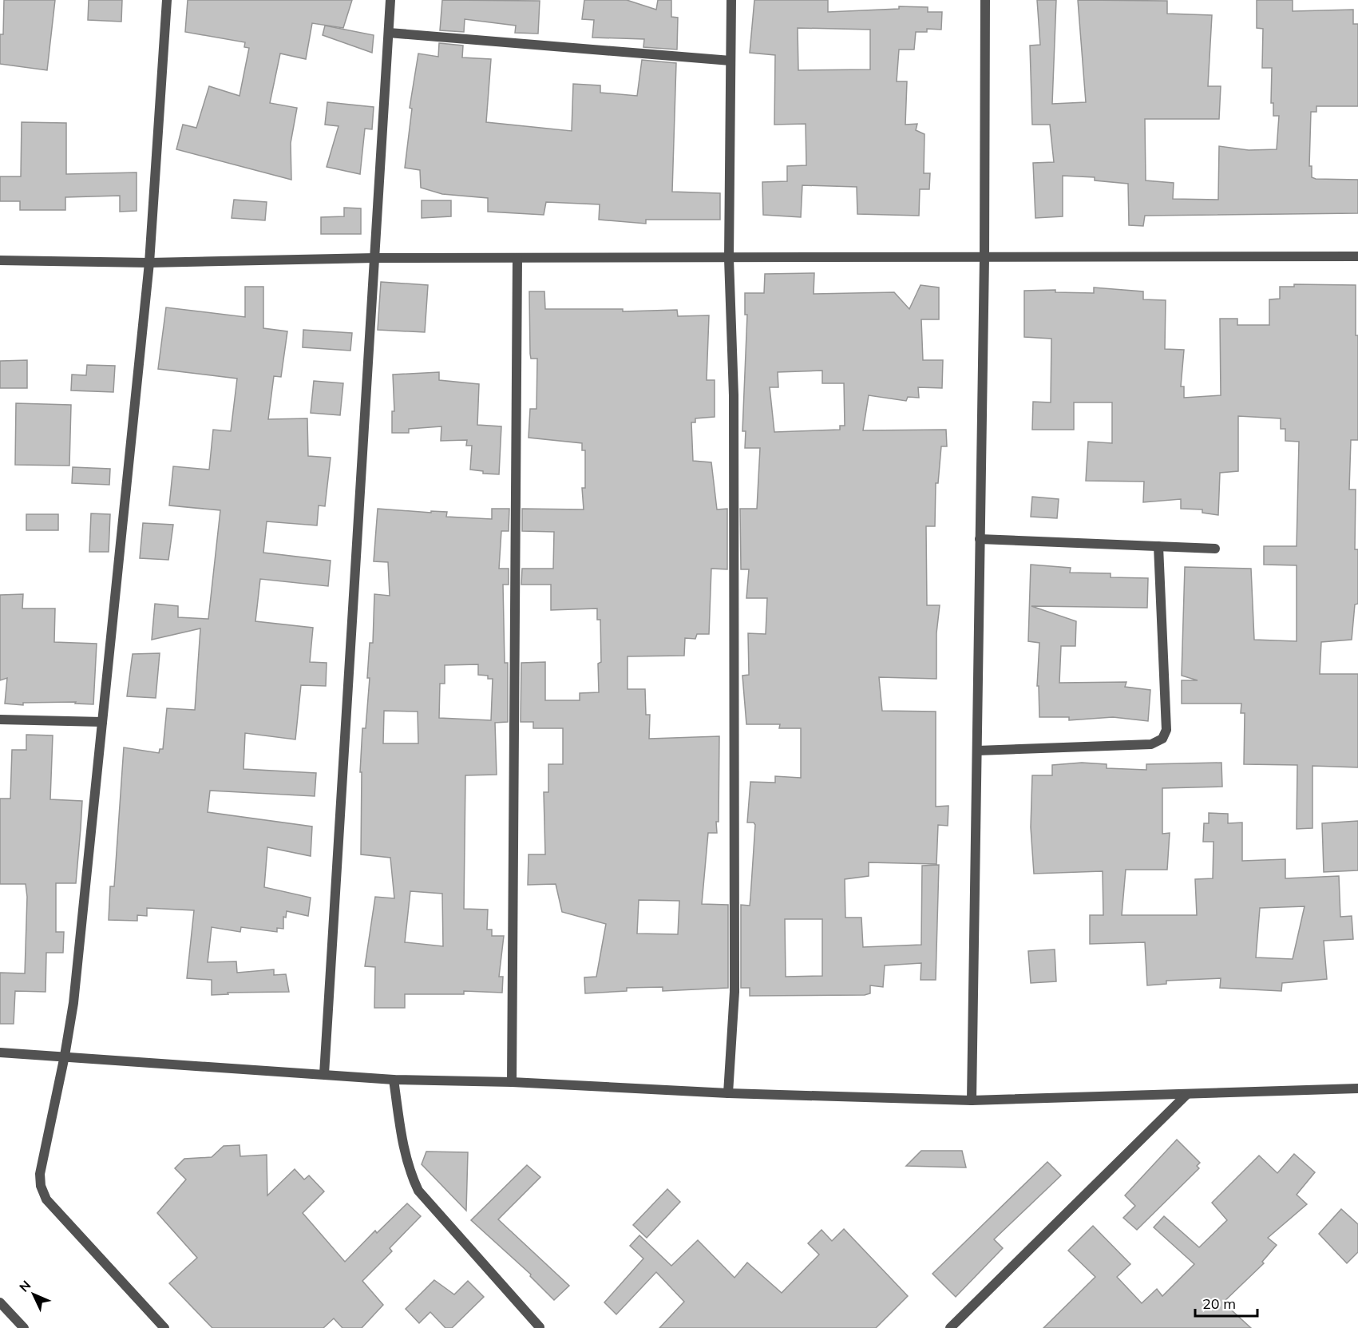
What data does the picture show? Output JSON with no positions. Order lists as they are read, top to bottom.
{
  "scale_bar": "20 m",
  "north": "top left"
}
